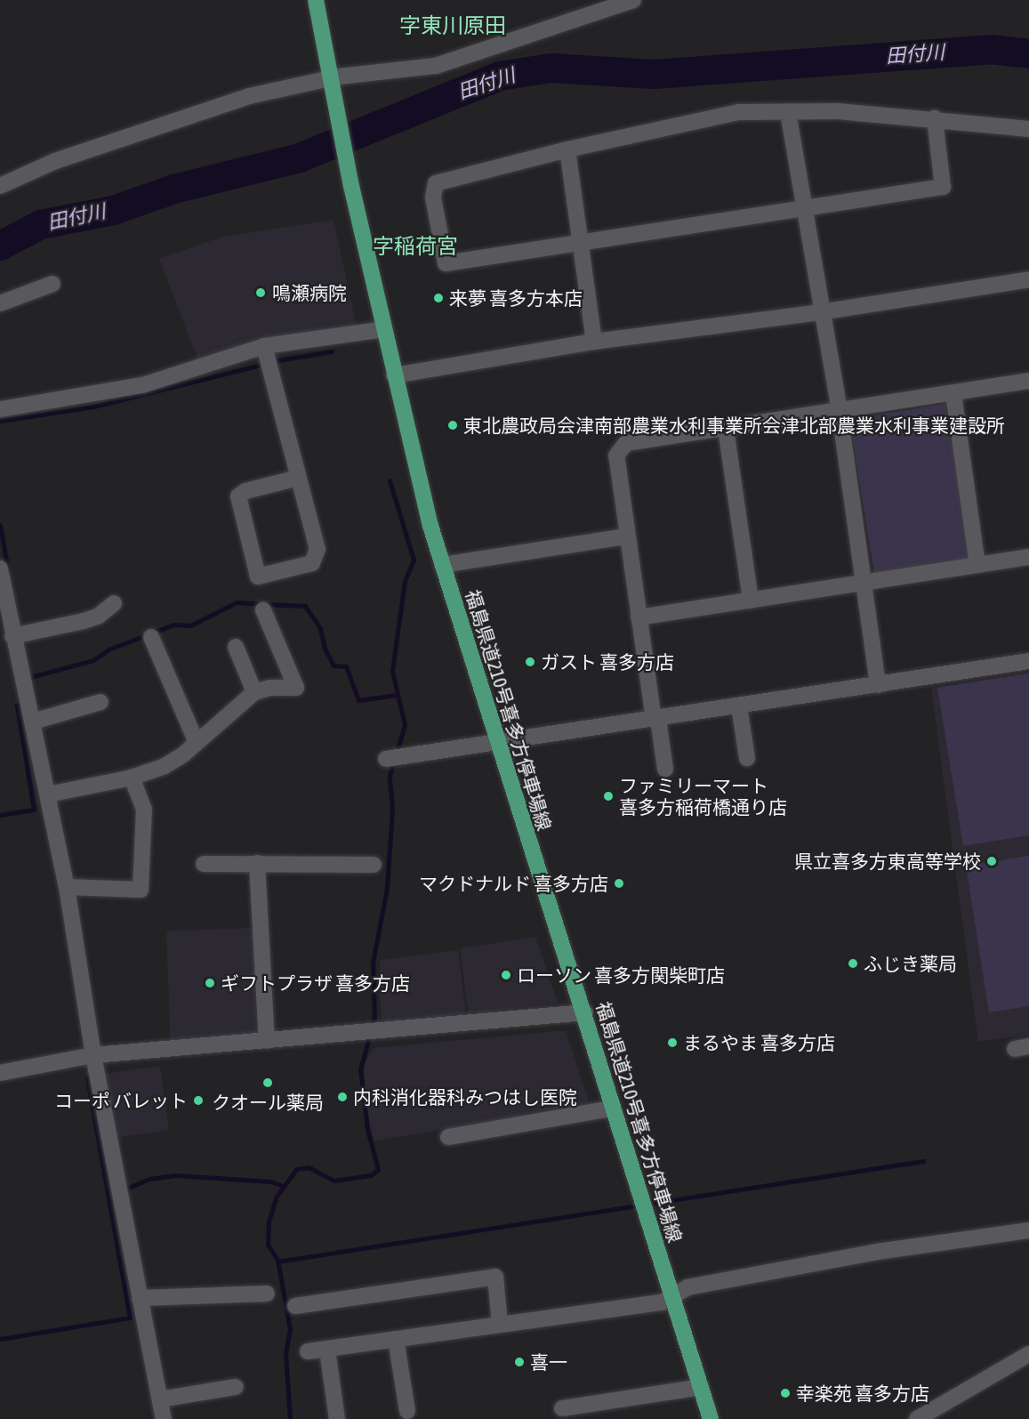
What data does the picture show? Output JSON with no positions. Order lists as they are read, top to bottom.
{
  "streets": {
    "main road": ["福島県道210号喜多方停車場線"]
  },
  "districts": ["字東川原田", "字稲荷宮"],
  "water": ["田付川"],
  "places": [
    "鳴瀬病院",
    "来夢 喜多方本店",
    "東北農政局会津南部農業水利事業所会津北部農業水利事業建設所",
    "ガスト 喜多方店",
    "ファミリーマート 喜多方稲荷橋通り店",
    "県立喜多方東高等学校",
    "マクドナルド 喜多方店",
    "ふじき薬局",
    "ローソン 喜多方関柴町店",
    "ギフトプラザ 喜多方店",
    "まるやま 喜多方店",
    "クオール薬局",
    "内科消化器科みつはし医院",
    "コーポ バレット",
    "喜一",
    "幸楽苑 喜多方店"
  ]
}
